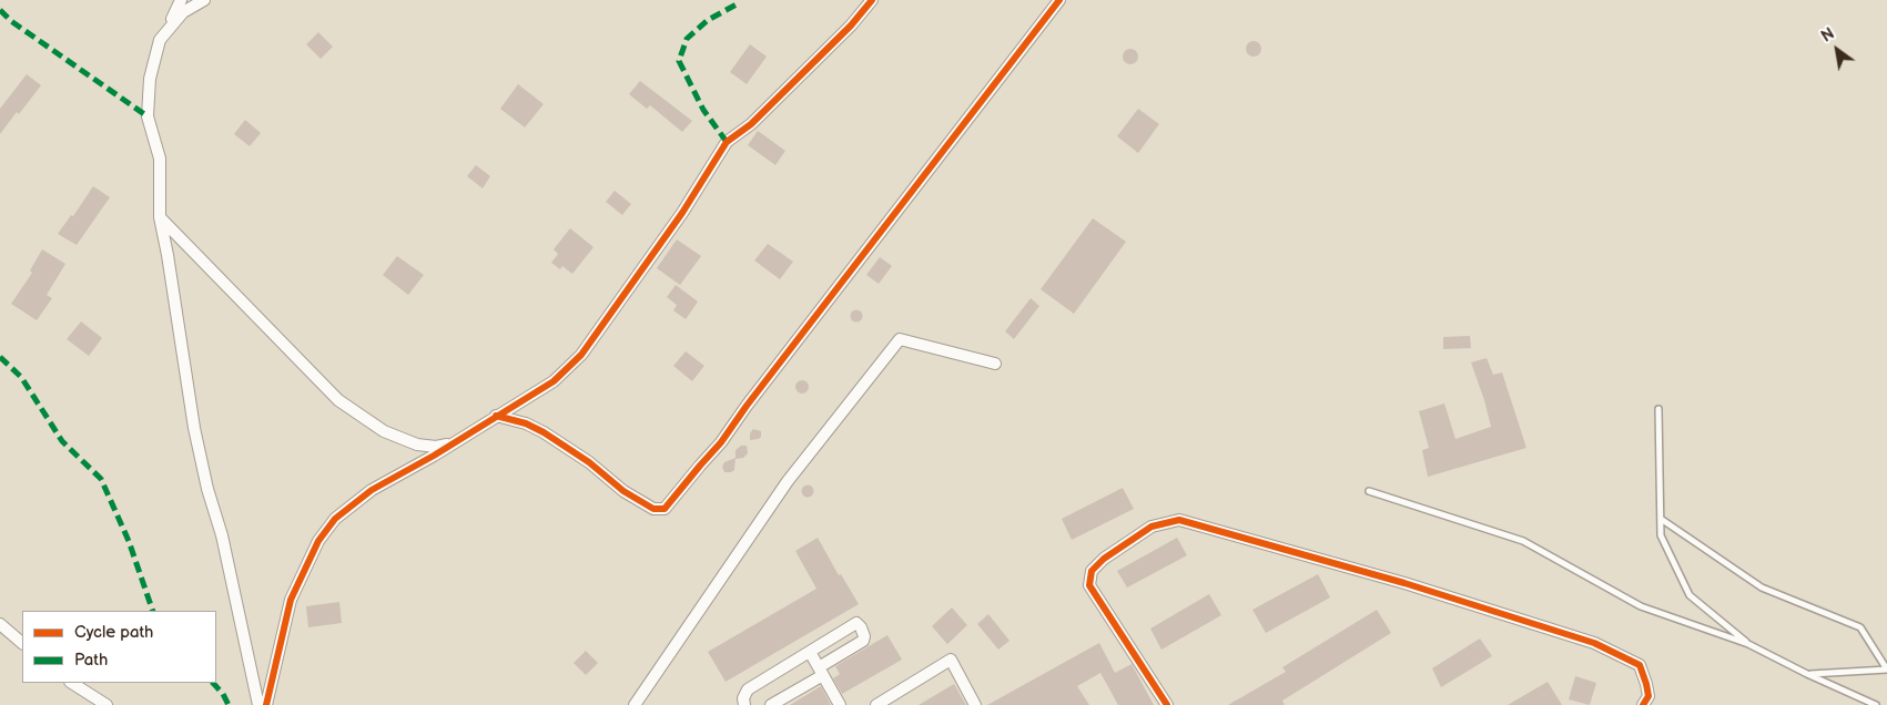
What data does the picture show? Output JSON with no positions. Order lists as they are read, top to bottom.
{
  "legend": ["Cycle path", "Path"],
  "north": "top left"
}
